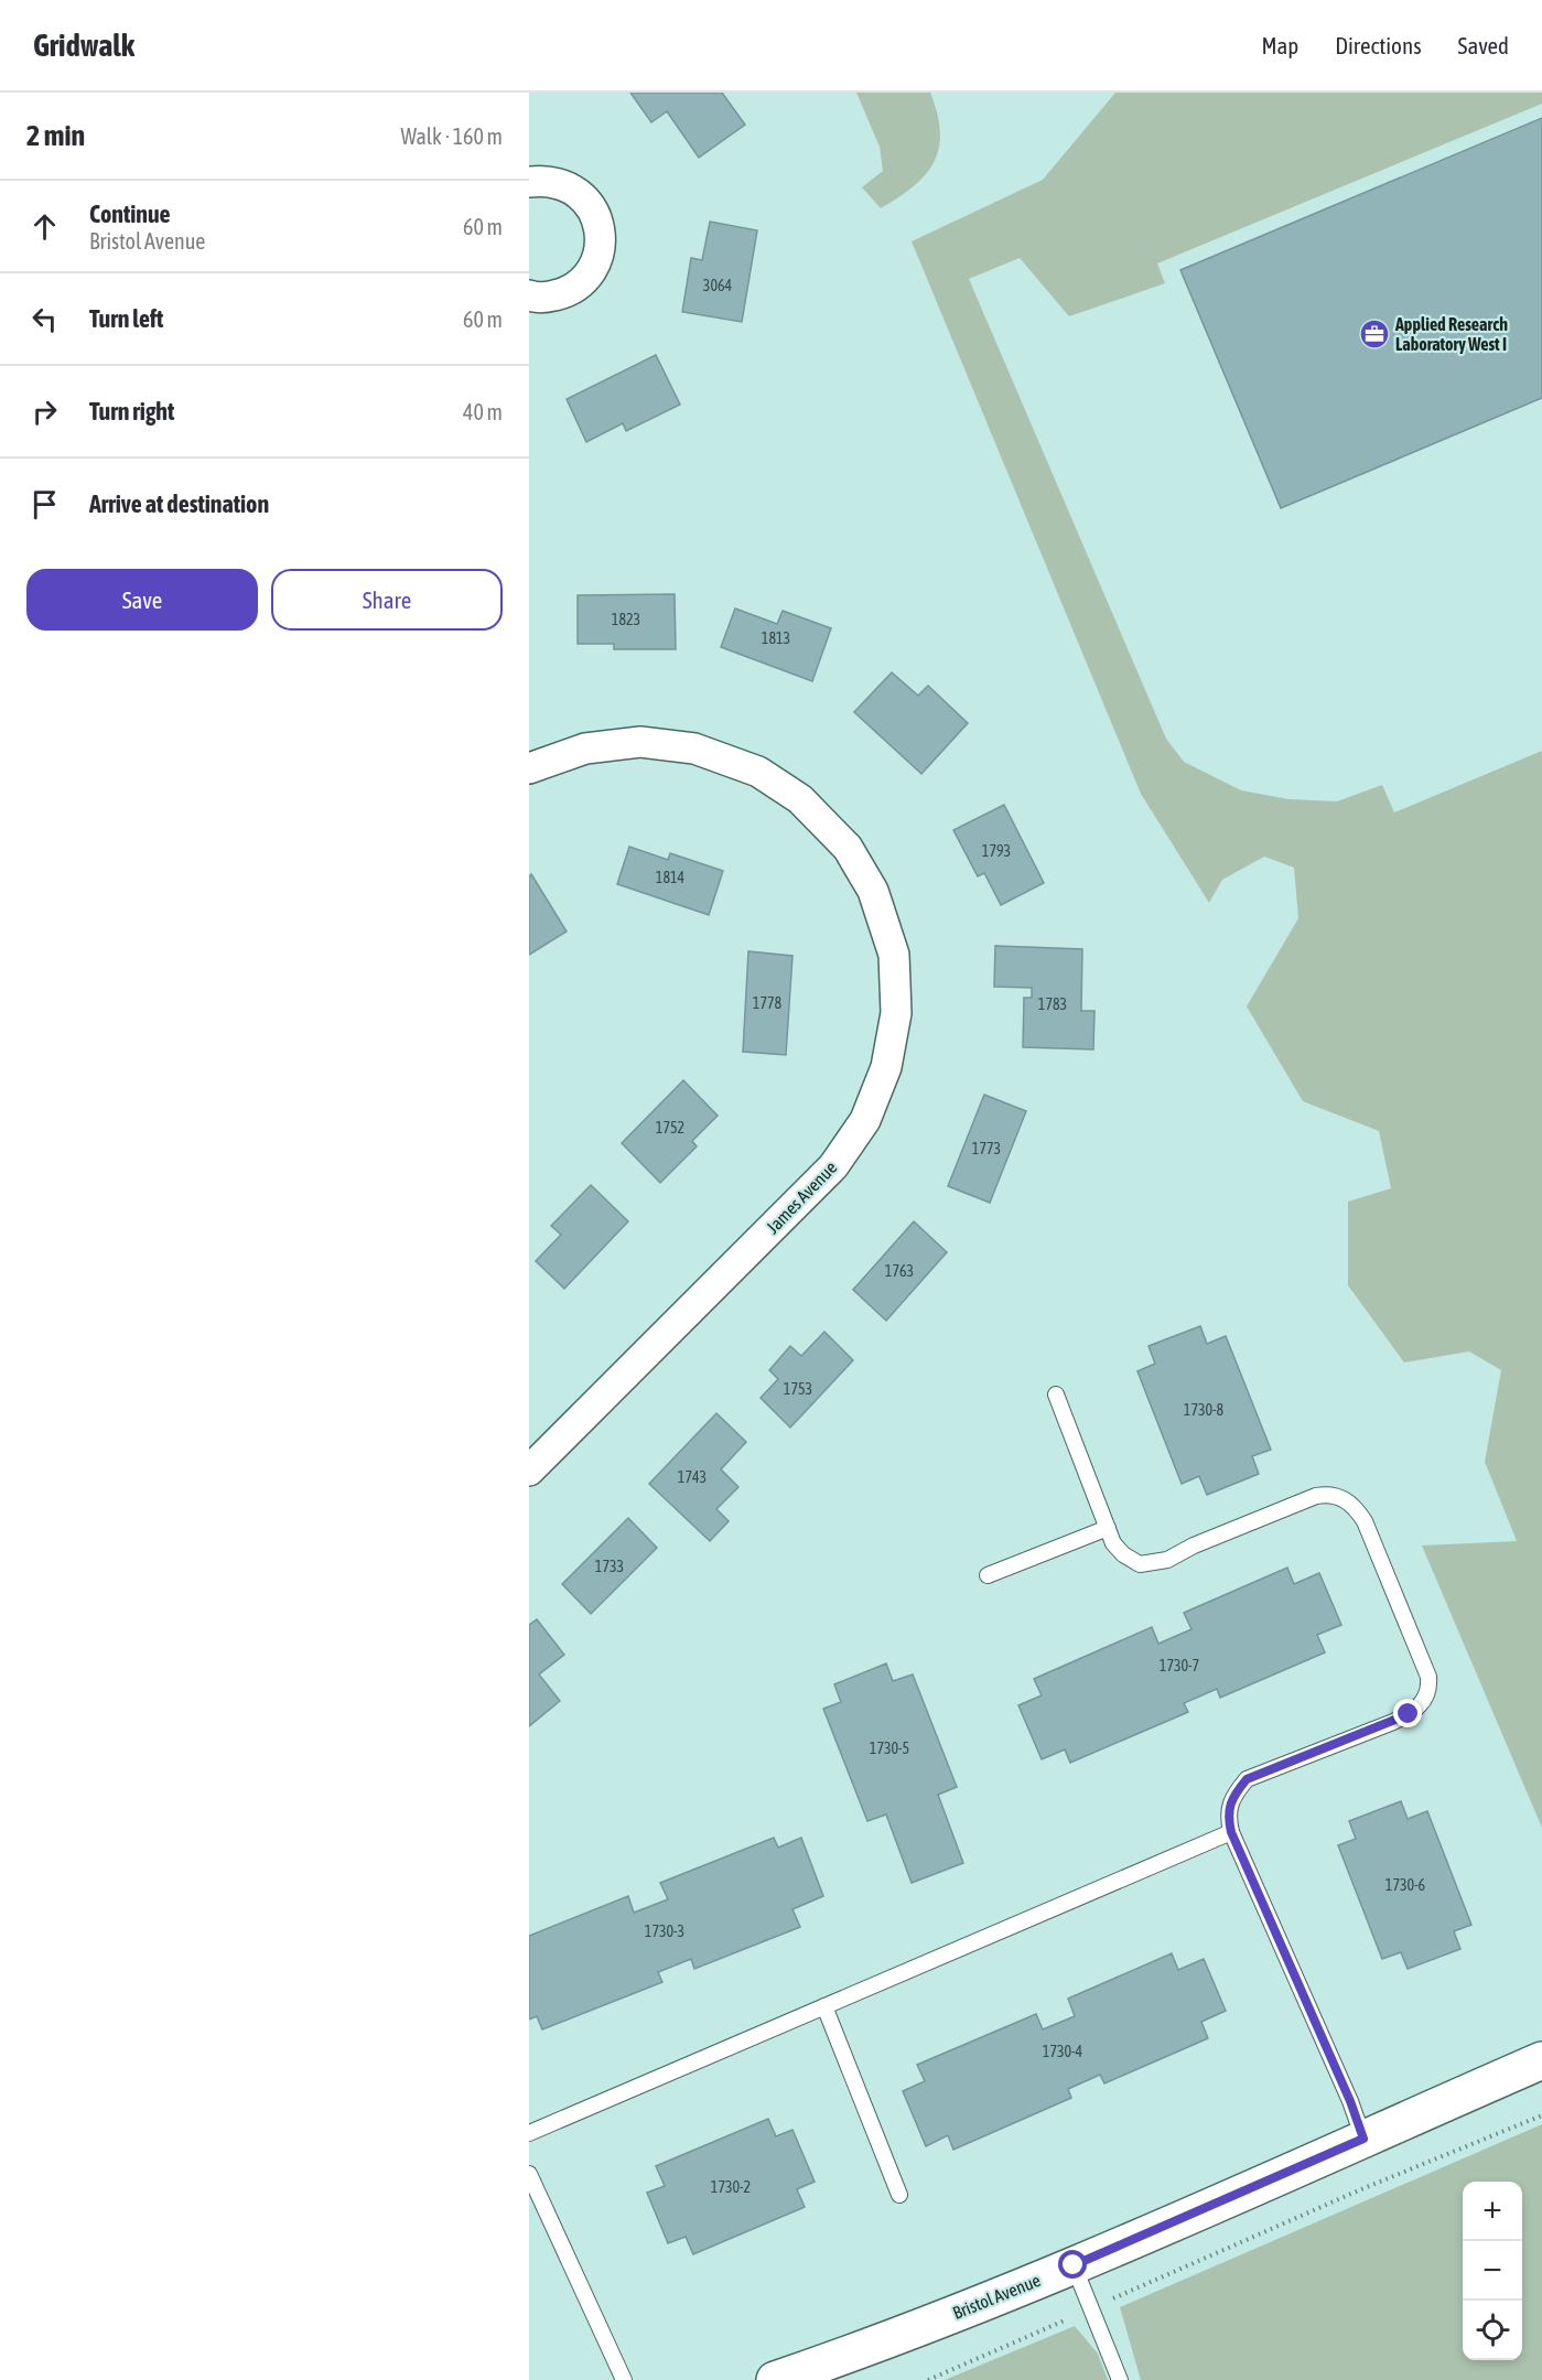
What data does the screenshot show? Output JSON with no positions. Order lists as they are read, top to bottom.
{
  "streets": {
    "street": ["James Avenue", "Bristol Avenue"]
  },
  "places": {
    "office": ["Applied Research Laboratory West I"]
  },
  "house_numbers": [
    "3064",
    "1823",
    "1813",
    "1793",
    "1814",
    "1778",
    "1783",
    "1752",
    "1773",
    "1763",
    "1753",
    "1730-8",
    "1743",
    "1733",
    "1730-7",
    "1730-5",
    "1730-6",
    "1730-3",
    "1730-4",
    "1730-2"
  ],
  "page": {
    "header": "Gridwalk",
    "nav": ["Map", "Directions", "Saved"],
    "heading": ["2 min", "Walk · 160 m"],
    "list": [
      ["Continue", "Bristol Avenue", "60 m"],
      ["Turn left", "60 m"],
      ["Turn right", "40 m"],
      "Arrive at destination"
    ],
    "buttons": ["Save", "Share"],
    "map_buttons": ["+", "−"]
  }
}
